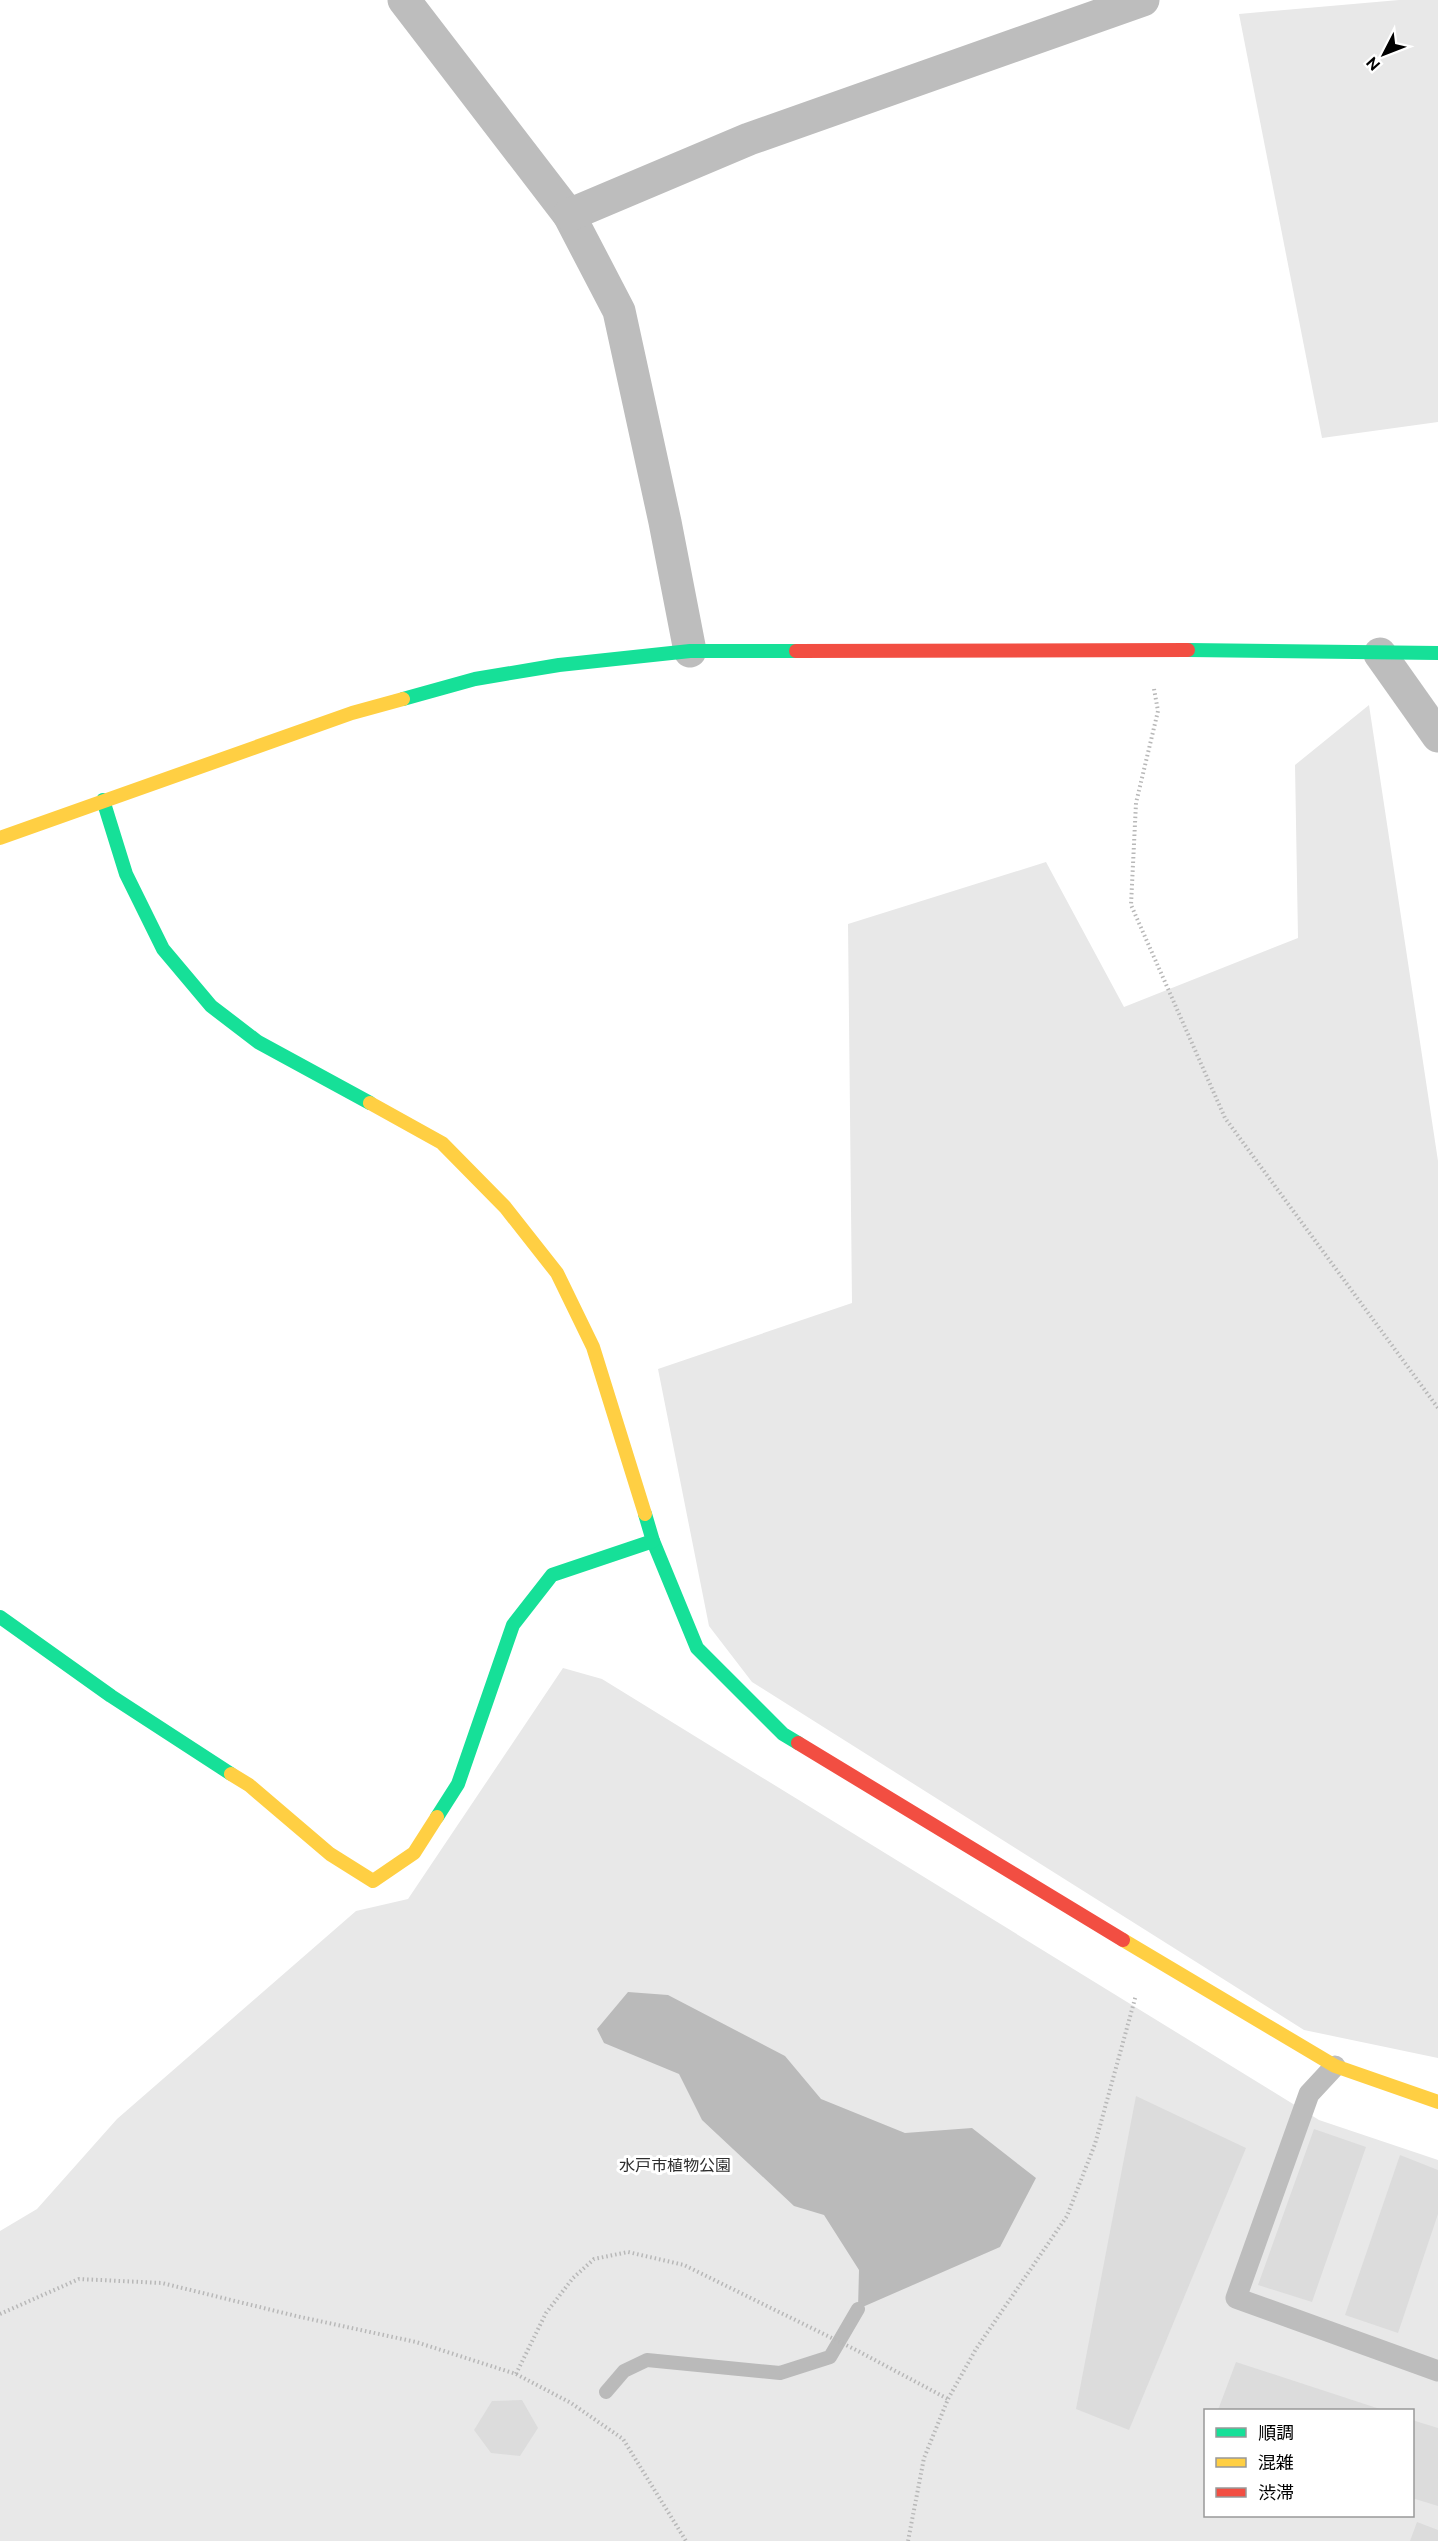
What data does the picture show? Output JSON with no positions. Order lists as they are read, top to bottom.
{
  "parks": ["水戸市植物公園"],
  "legend": ["順調", "混雑", "渋滞"],
  "north": "bottom left"
}
